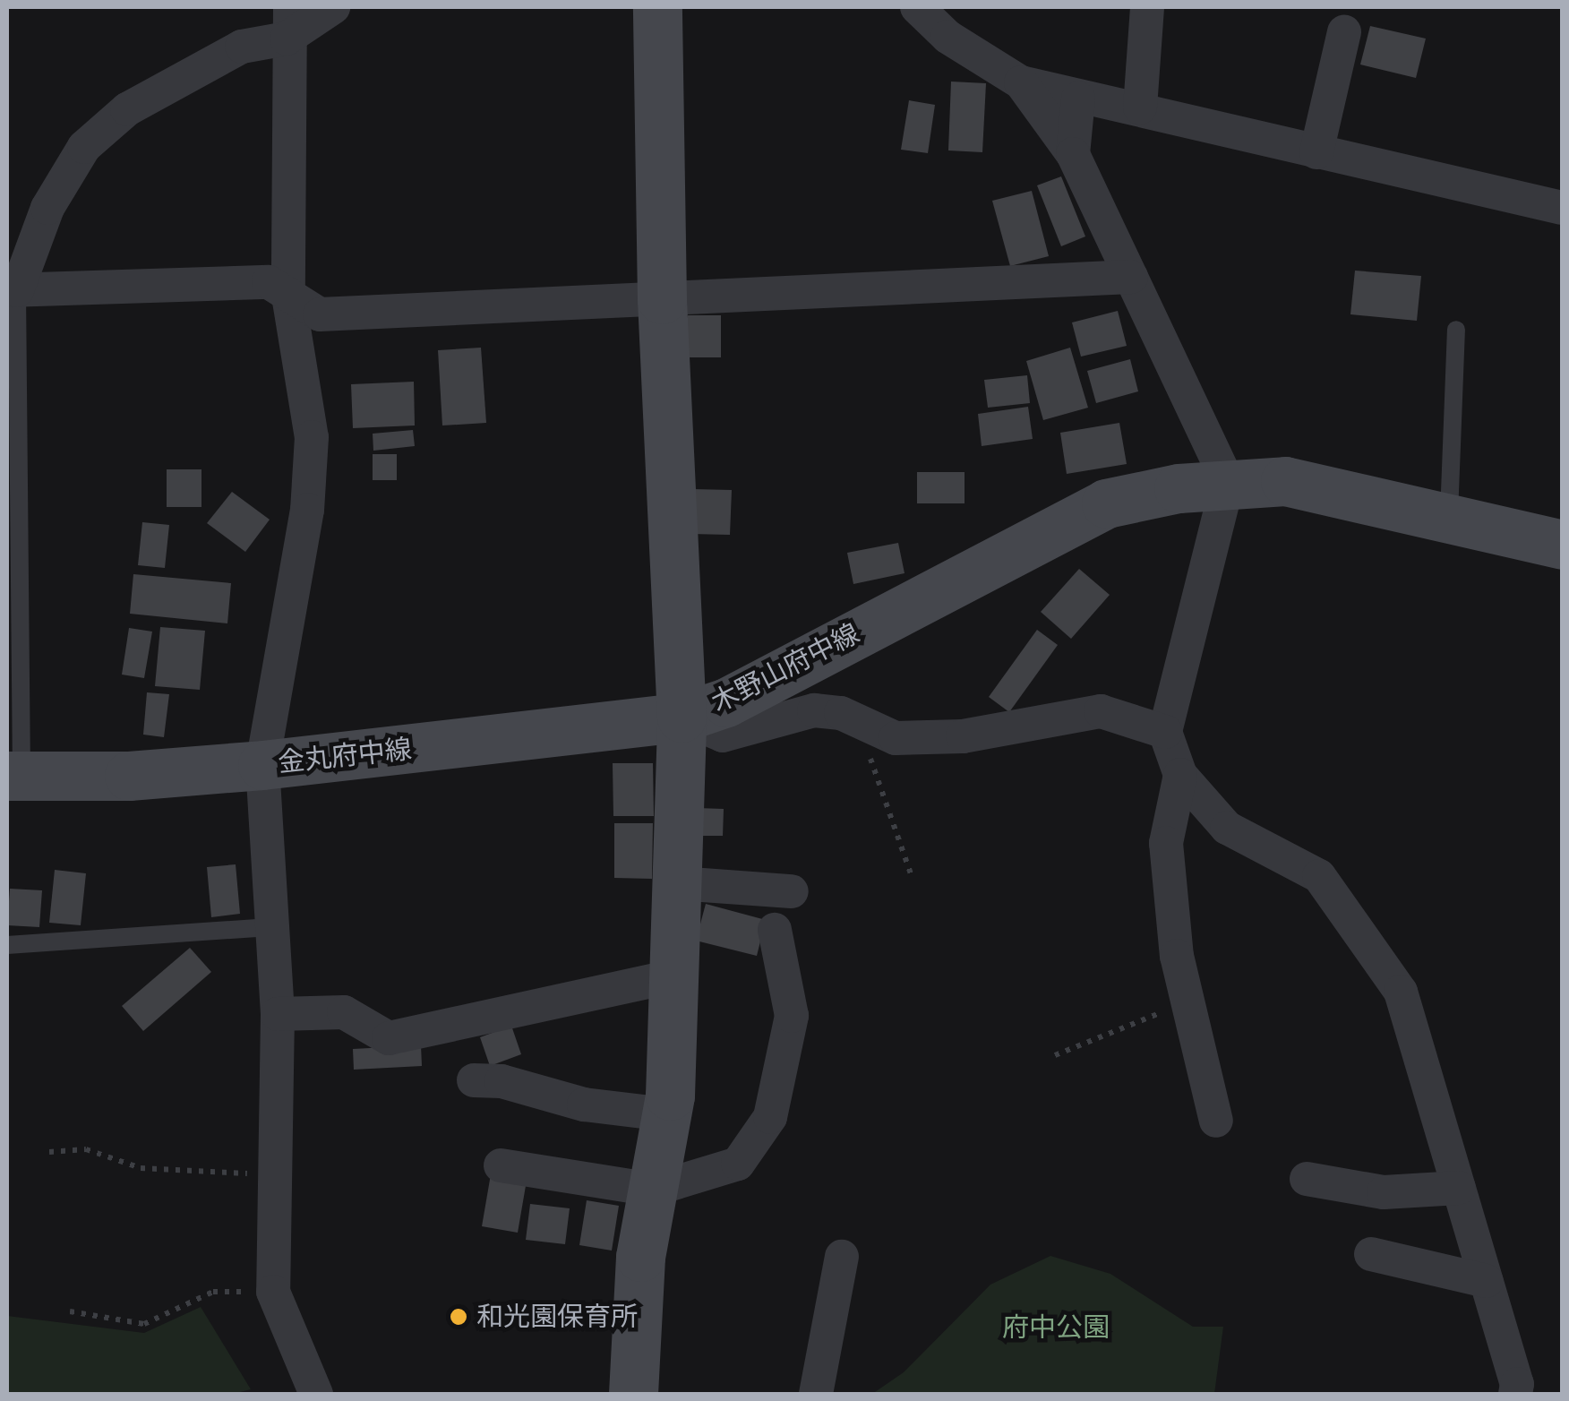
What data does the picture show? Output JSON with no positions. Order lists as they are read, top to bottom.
{
  "streets": {
    "main road": ["木野山府中線", "金丸府中線"]
  },
  "crossings": [
    ["木野山府中線", "金丸府中線"]
  ],
  "parks": ["府中公園"],
  "places": ["和光園保育所"]
}
